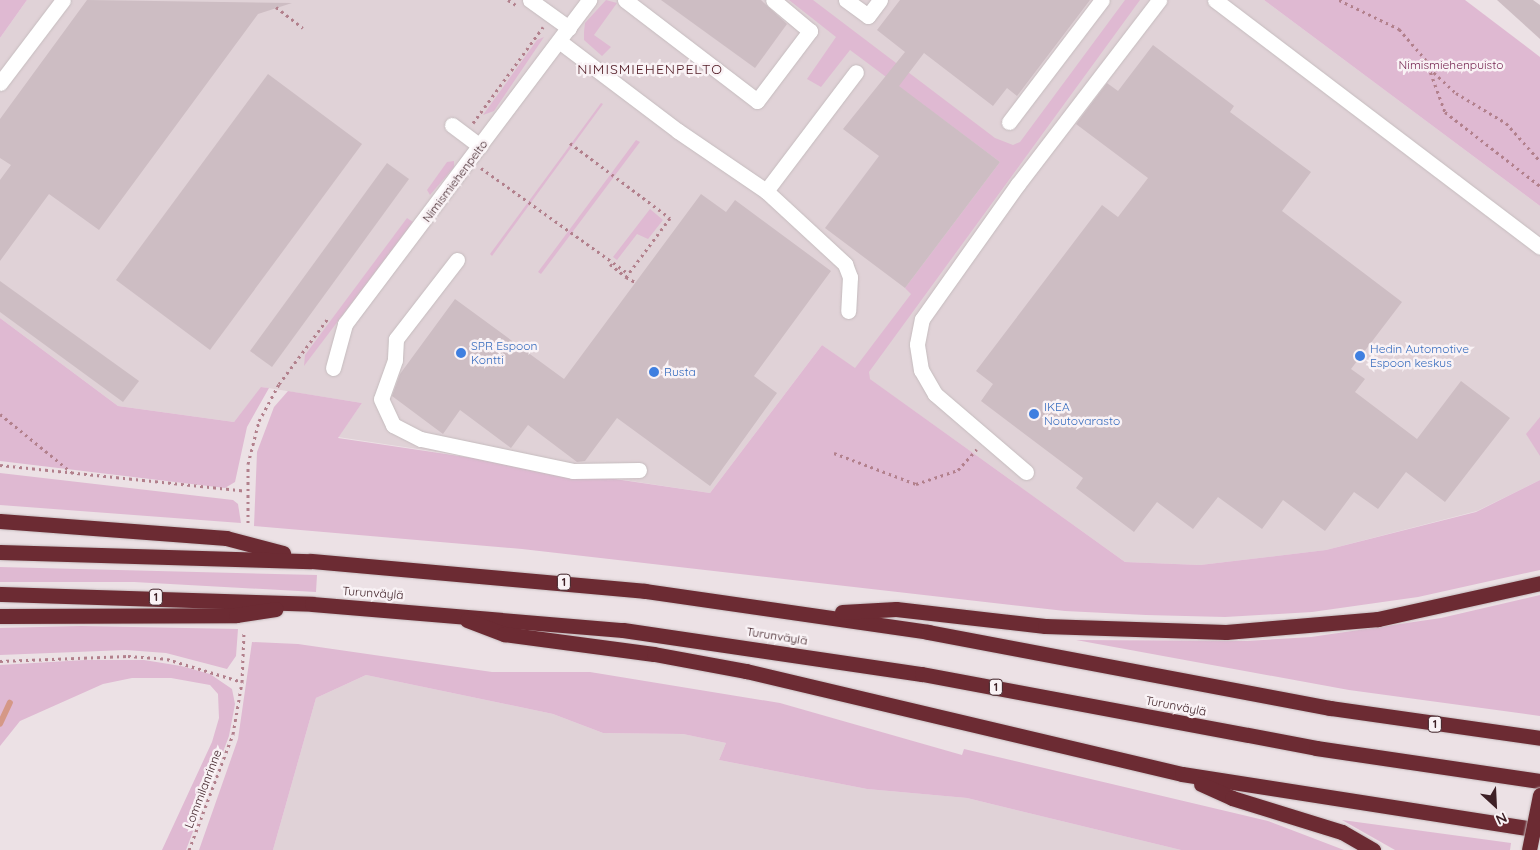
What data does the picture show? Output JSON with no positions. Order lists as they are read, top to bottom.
{
  "streets": {
    "highway": ["1", "Turunväylä"],
    "street": ["Nimismiehenpelto"],
    "path": ["Lommilanrinne"]
  },
  "districts": ["NIMISMIEHENPELTO"],
  "parks": ["Nimismiehenpuisto"],
  "places": [
    "SPR Espoon Kontti",
    "Hedin Automotive Espoon keskus",
    "Rusta",
    "IKEA Noutovarasto"
  ],
  "north": "bottom right"
}
